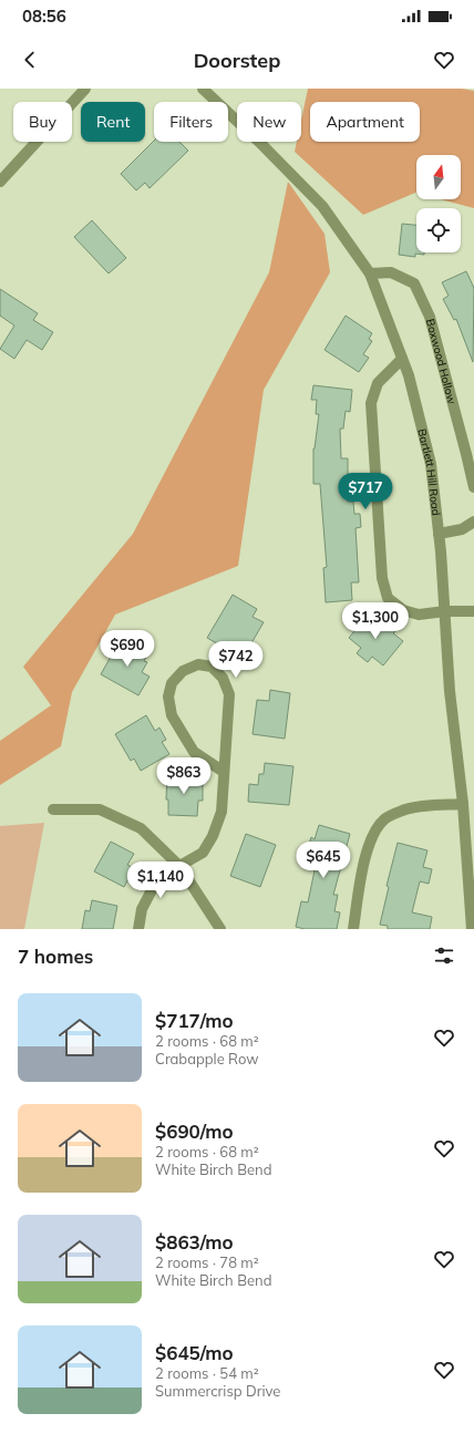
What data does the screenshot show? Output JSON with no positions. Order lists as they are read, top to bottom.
{
  "streets": {
    "street": ["Boxwood Hollow", "Bartlett Hill Road"]
  },
  "crossings": [
    ["Boxwood Hollow", "Bartlett Hill Road"]
  ],
  "north": "top",
  "page": {
    "status": "08:56",
    "header": "Doorstep",
    "chip": [
      "Buy",
      "Rent",
      "Filters",
      "New",
      "Apartment"
    ],
    "price": [
      "$717",
      "$1,300",
      "$690",
      "$742",
      "$863",
      "$645",
      "$1,140"
    ],
    "heading": "7 homes",
    "list": [
      {
        "name": "$717/mo",
        "note": "2 rooms · 68 m² · Crabapple Row"
      },
      {
        "name": "$690/mo",
        "note": "2 rooms · 68 m² · White Birch Bend"
      },
      {
        "name": "$863/mo",
        "note": "2 rooms · 78 m² · White Birch Bend"
      },
      {
        "name": "$645/mo",
        "note": "2 rooms · 54 m² · Summercrisp Drive"
      }
    ]
  }
}
